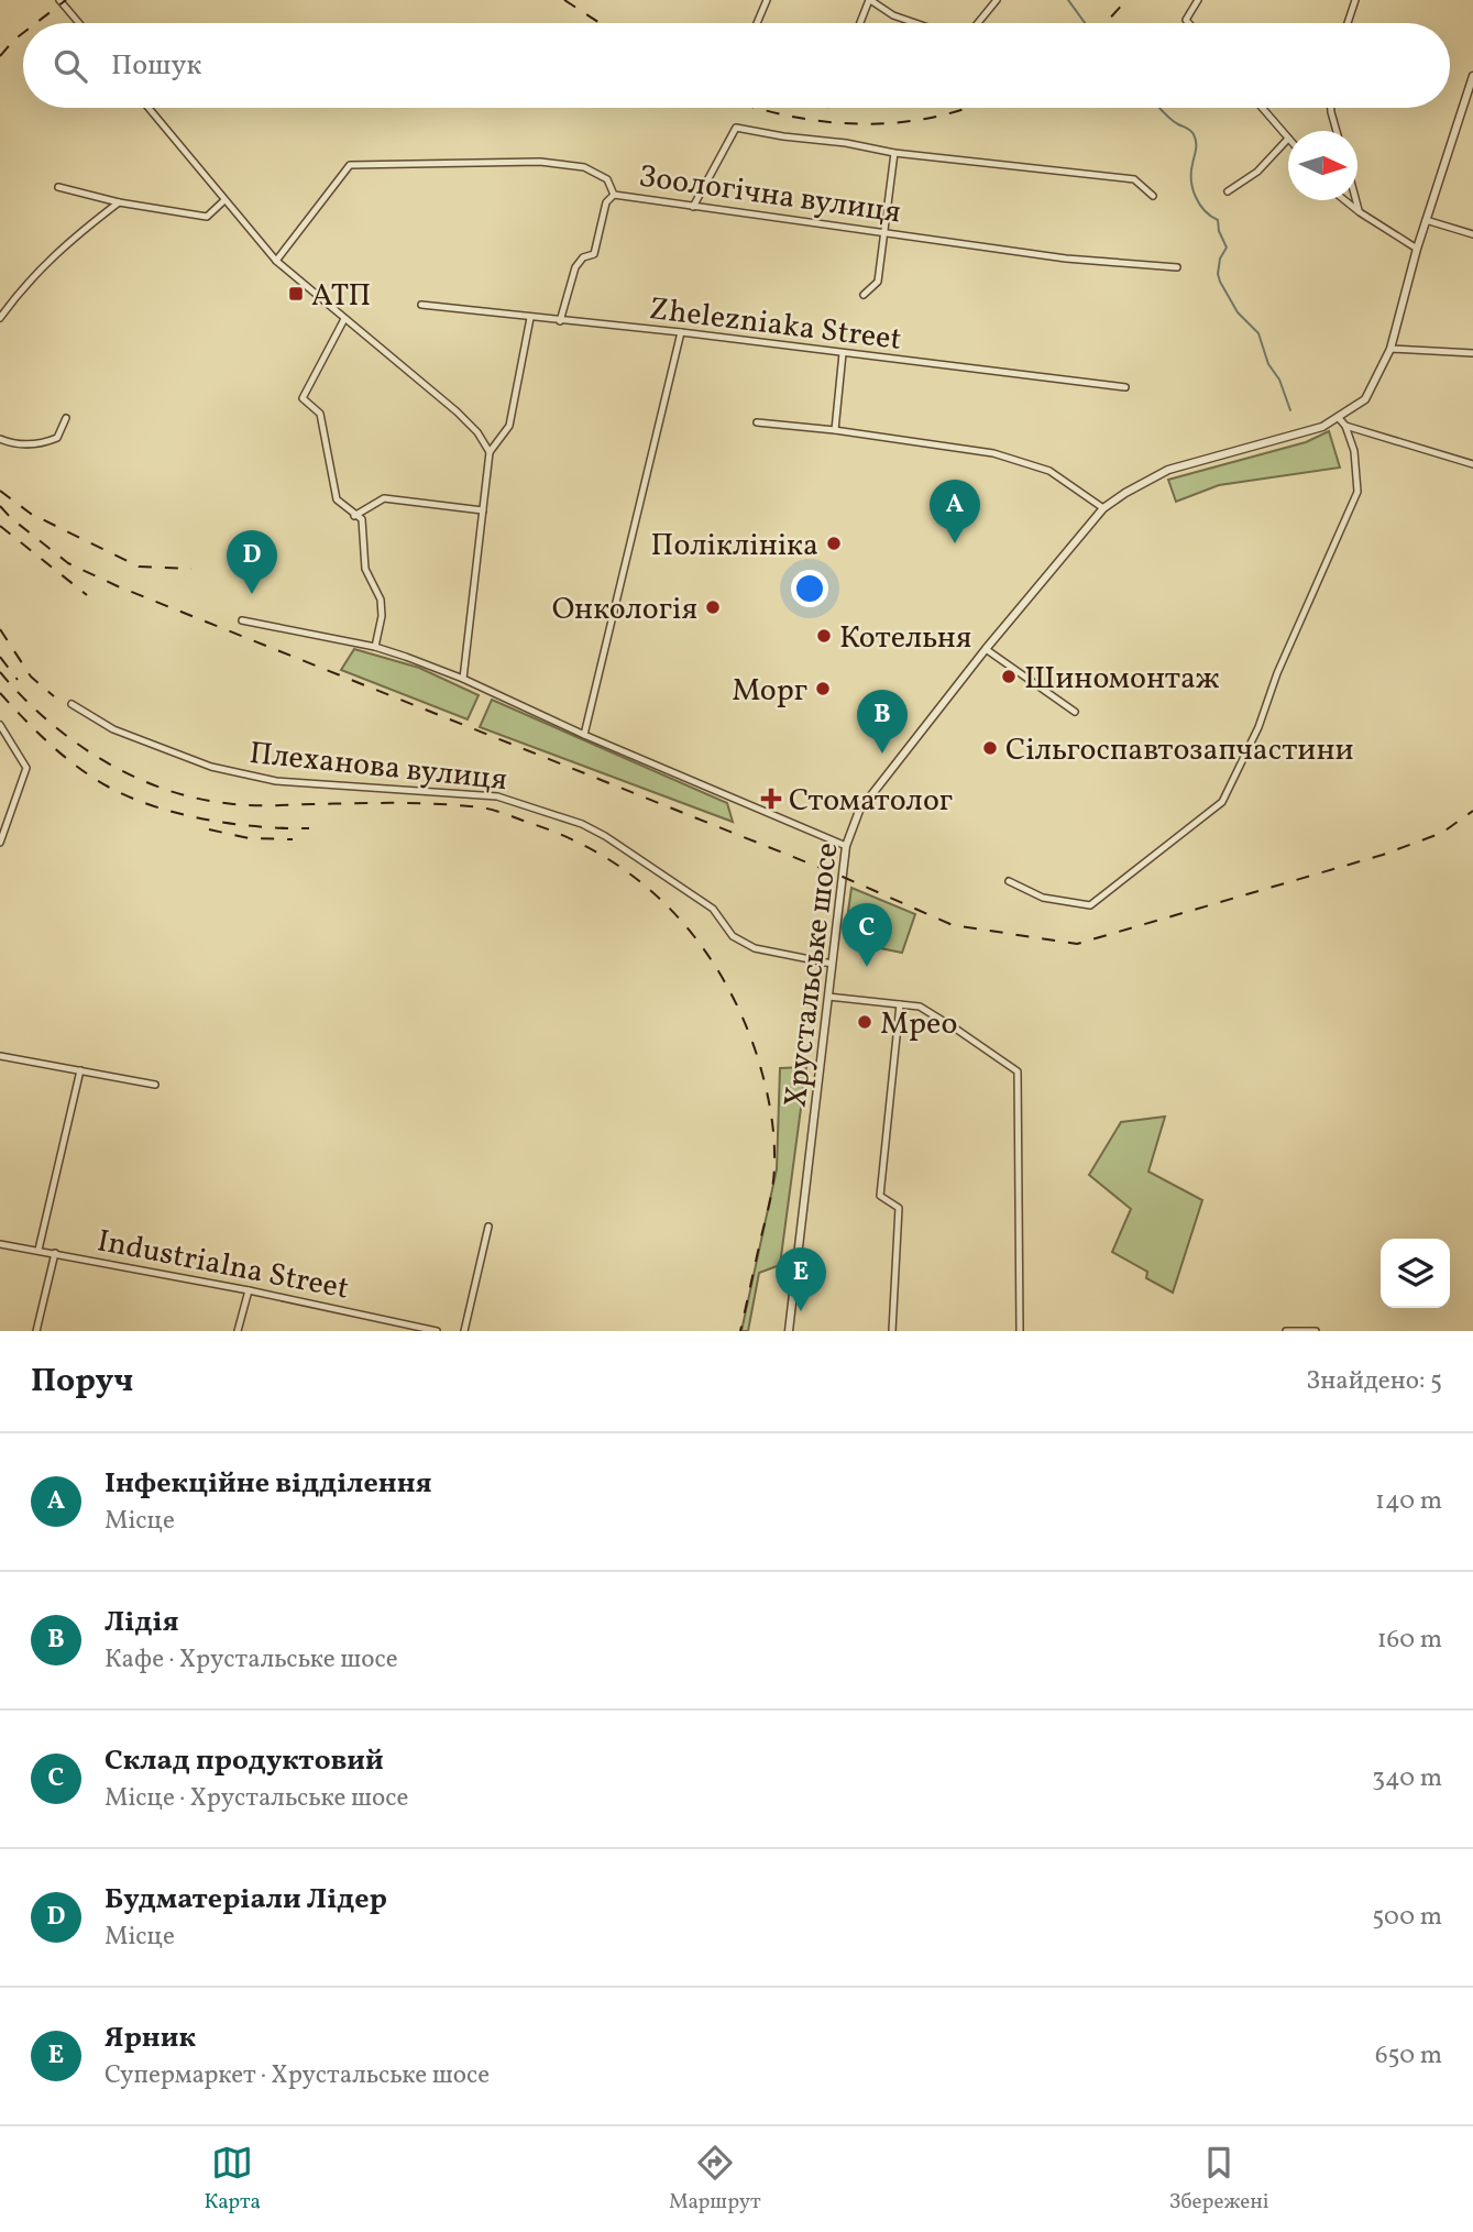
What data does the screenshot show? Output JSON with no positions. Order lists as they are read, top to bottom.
{
  "streets": {
    "street": [
      "Зоологічна вулиця",
      "Zhelezniaka Street",
      "Плеханова вулиця",
      "Хрустальське шосе",
      "Industrialna Street"
    ]
  },
  "crossings": [
    ["Плеханова вулиця", "Хрустальське шосе"]
  ],
  "places": {
    "transit": ["АТП"],
    "other": [
      "Поліклініка",
      "Онкологія",
      "Котельня",
      "Шиномонтаж",
      "Морг",
      "Сільгоспавтозапчастини",
      "Мрео"
    ],
    "health": ["Стоматолог"]
  },
  "north": "right",
  "page": {
    "search": "Пошук",
    "pins": [
      "A",
      "D",
      "B",
      "C",
      "E"
    ],
    "heading": ["Поруч", "Знайдено: 5"],
    "list": [
      {
        "mark": "A",
        "name": "Інфекційне відділення",
        "note": "Місце",
        "value": "140 m"
      },
      {
        "mark": "B",
        "name": "Лідія",
        "note": "Кафе · Хрустальське шосе",
        "value": "160 m"
      },
      {
        "mark": "C",
        "name": "Склад продуктовий",
        "note": "Місце · Хрустальське шосе",
        "value": "340 m"
      },
      {
        "mark": "D",
        "name": "Будматеріали Лідер",
        "note": "Місце",
        "value": "500 m"
      },
      {
        "mark": "E",
        "name": "Ярник",
        "note": "Супермаркет · Хрустальське шосе",
        "value": "650 m"
      }
    ],
    "nav": ["Карта", "Маршрут", "Збережені"]
  }
}
